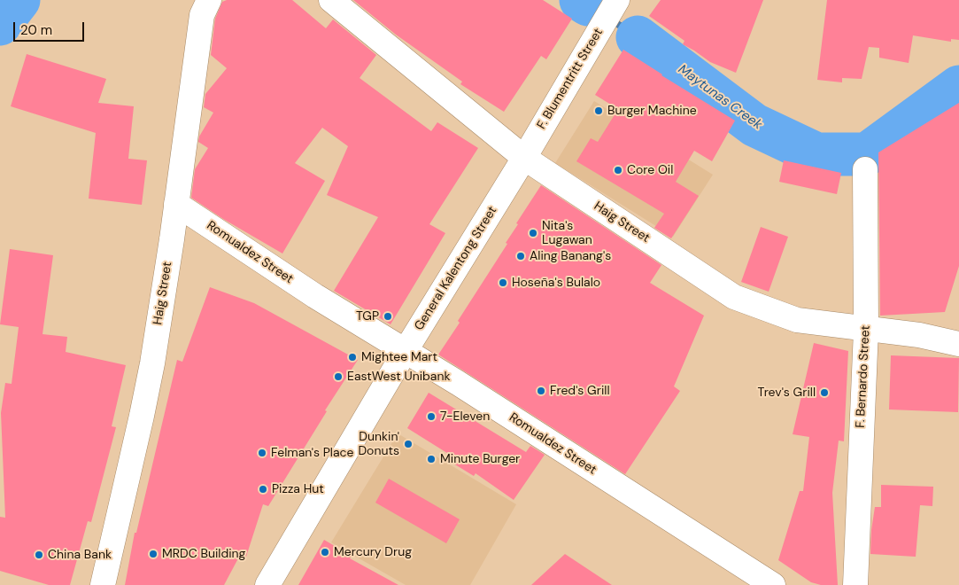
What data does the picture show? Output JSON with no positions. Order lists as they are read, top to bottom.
{
  "streets": {
    "street": [
      "F. Blumentritt Street",
      "Haig Street",
      "Romualdez Street",
      "General Kalentong Street",
      "F. Bernardo Street"
    ]
  },
  "crossings": [
    ["F. Blumentritt Street", "Haig Street"],
    ["F. Blumentritt Street", "General Kalentong Street"],
    ["Haig Street", "Romualdez Street"],
    ["Haig Street", "General Kalentong Street"],
    ["Haig Street", "F. Bernardo Street"],
    ["Romualdez Street", "General Kalentong Street"]
  ],
  "water": ["Maytunas Creek"],
  "places": [
    "Burger Machine",
    "Core Oil",
    "Nita's Lugawan",
    "Aling Banang's",
    "Hoseña's Bulalo",
    "TGP",
    "Mightee Mart",
    "EastWest Unibank",
    "Fred's Grill",
    "Trev's Grill",
    "7-Eleven",
    "Dunkin' Donuts",
    "Felman's Place",
    "Minute Burger",
    "Pizza Hut",
    "Mercury Drug",
    "MRDC Building",
    "China Bank"
  ],
  "scale_bar": "20 m"
}
